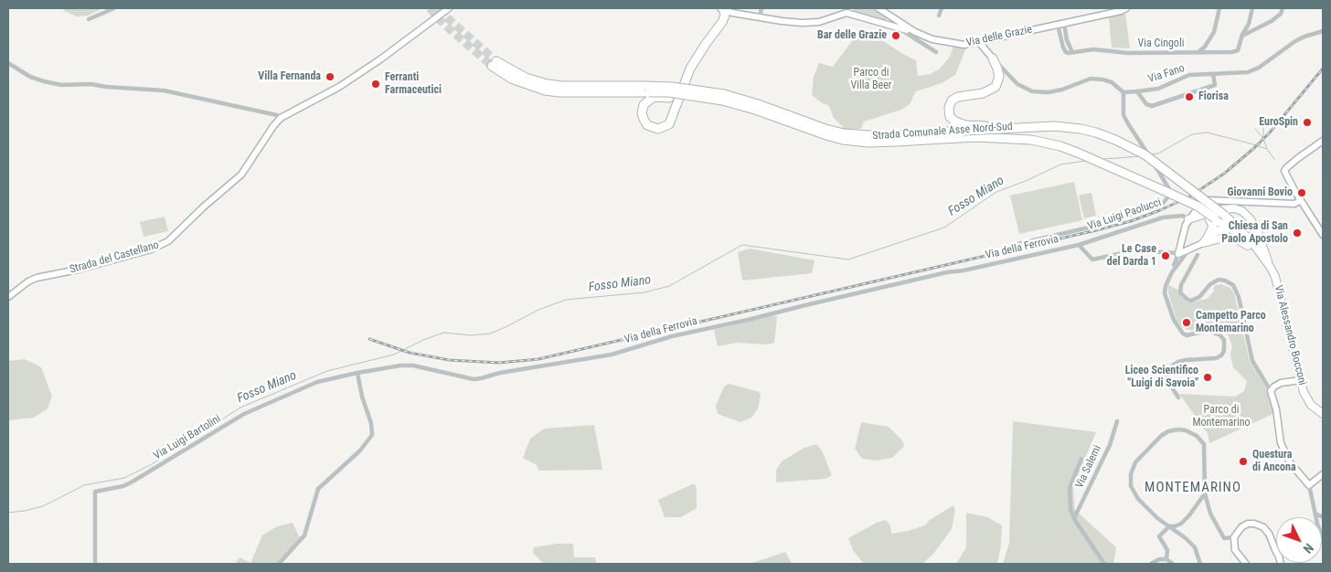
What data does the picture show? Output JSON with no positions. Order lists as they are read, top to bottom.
{
  "streets": {
    "highway": ["Strada Comunale Asse Nord-Sud"],
    "main road": ["Via Alessandro Bocconi"],
    "street": [
      "Via delle Grazie",
      "Via Cingoli",
      "Via Fano",
      "Via Luigi Paolucci",
      "Via della Ferrovia",
      "Strada del Castellano",
      "Via Luigi Bartolini",
      "Via Salemi"
    ]
  },
  "crossings": [
    ["Via Fano", "Via Luigi Paolucci"],
    ["Strada Comunale Asse Nord-Sud", "Via Alessandro Bocconi"],
    ["Via della Ferrovia", "Via Luigi Bartolini"]
  ],
  "districts": ["MONTEMARINO"],
  "water": ["Fosso Miano"],
  "parks": ["Parco di Villa Beer", "Parco di Montemarino"],
  "places": [
    "Bar delle Grazie",
    "Villa Fernanda",
    "Ferranti Farmaceutici",
    "Fiorisa",
    "EuroSpin",
    "Giovanni Bovio",
    "Chiesa di San Paolo Apostolo",
    "Le Case del Darda 1",
    "Campetto Parco Montemarino",
    "Liceo Scientifico \"Luigi di Savoia\"",
    "Questura di Ancona"
  ],
  "north": "bottom right"
}
